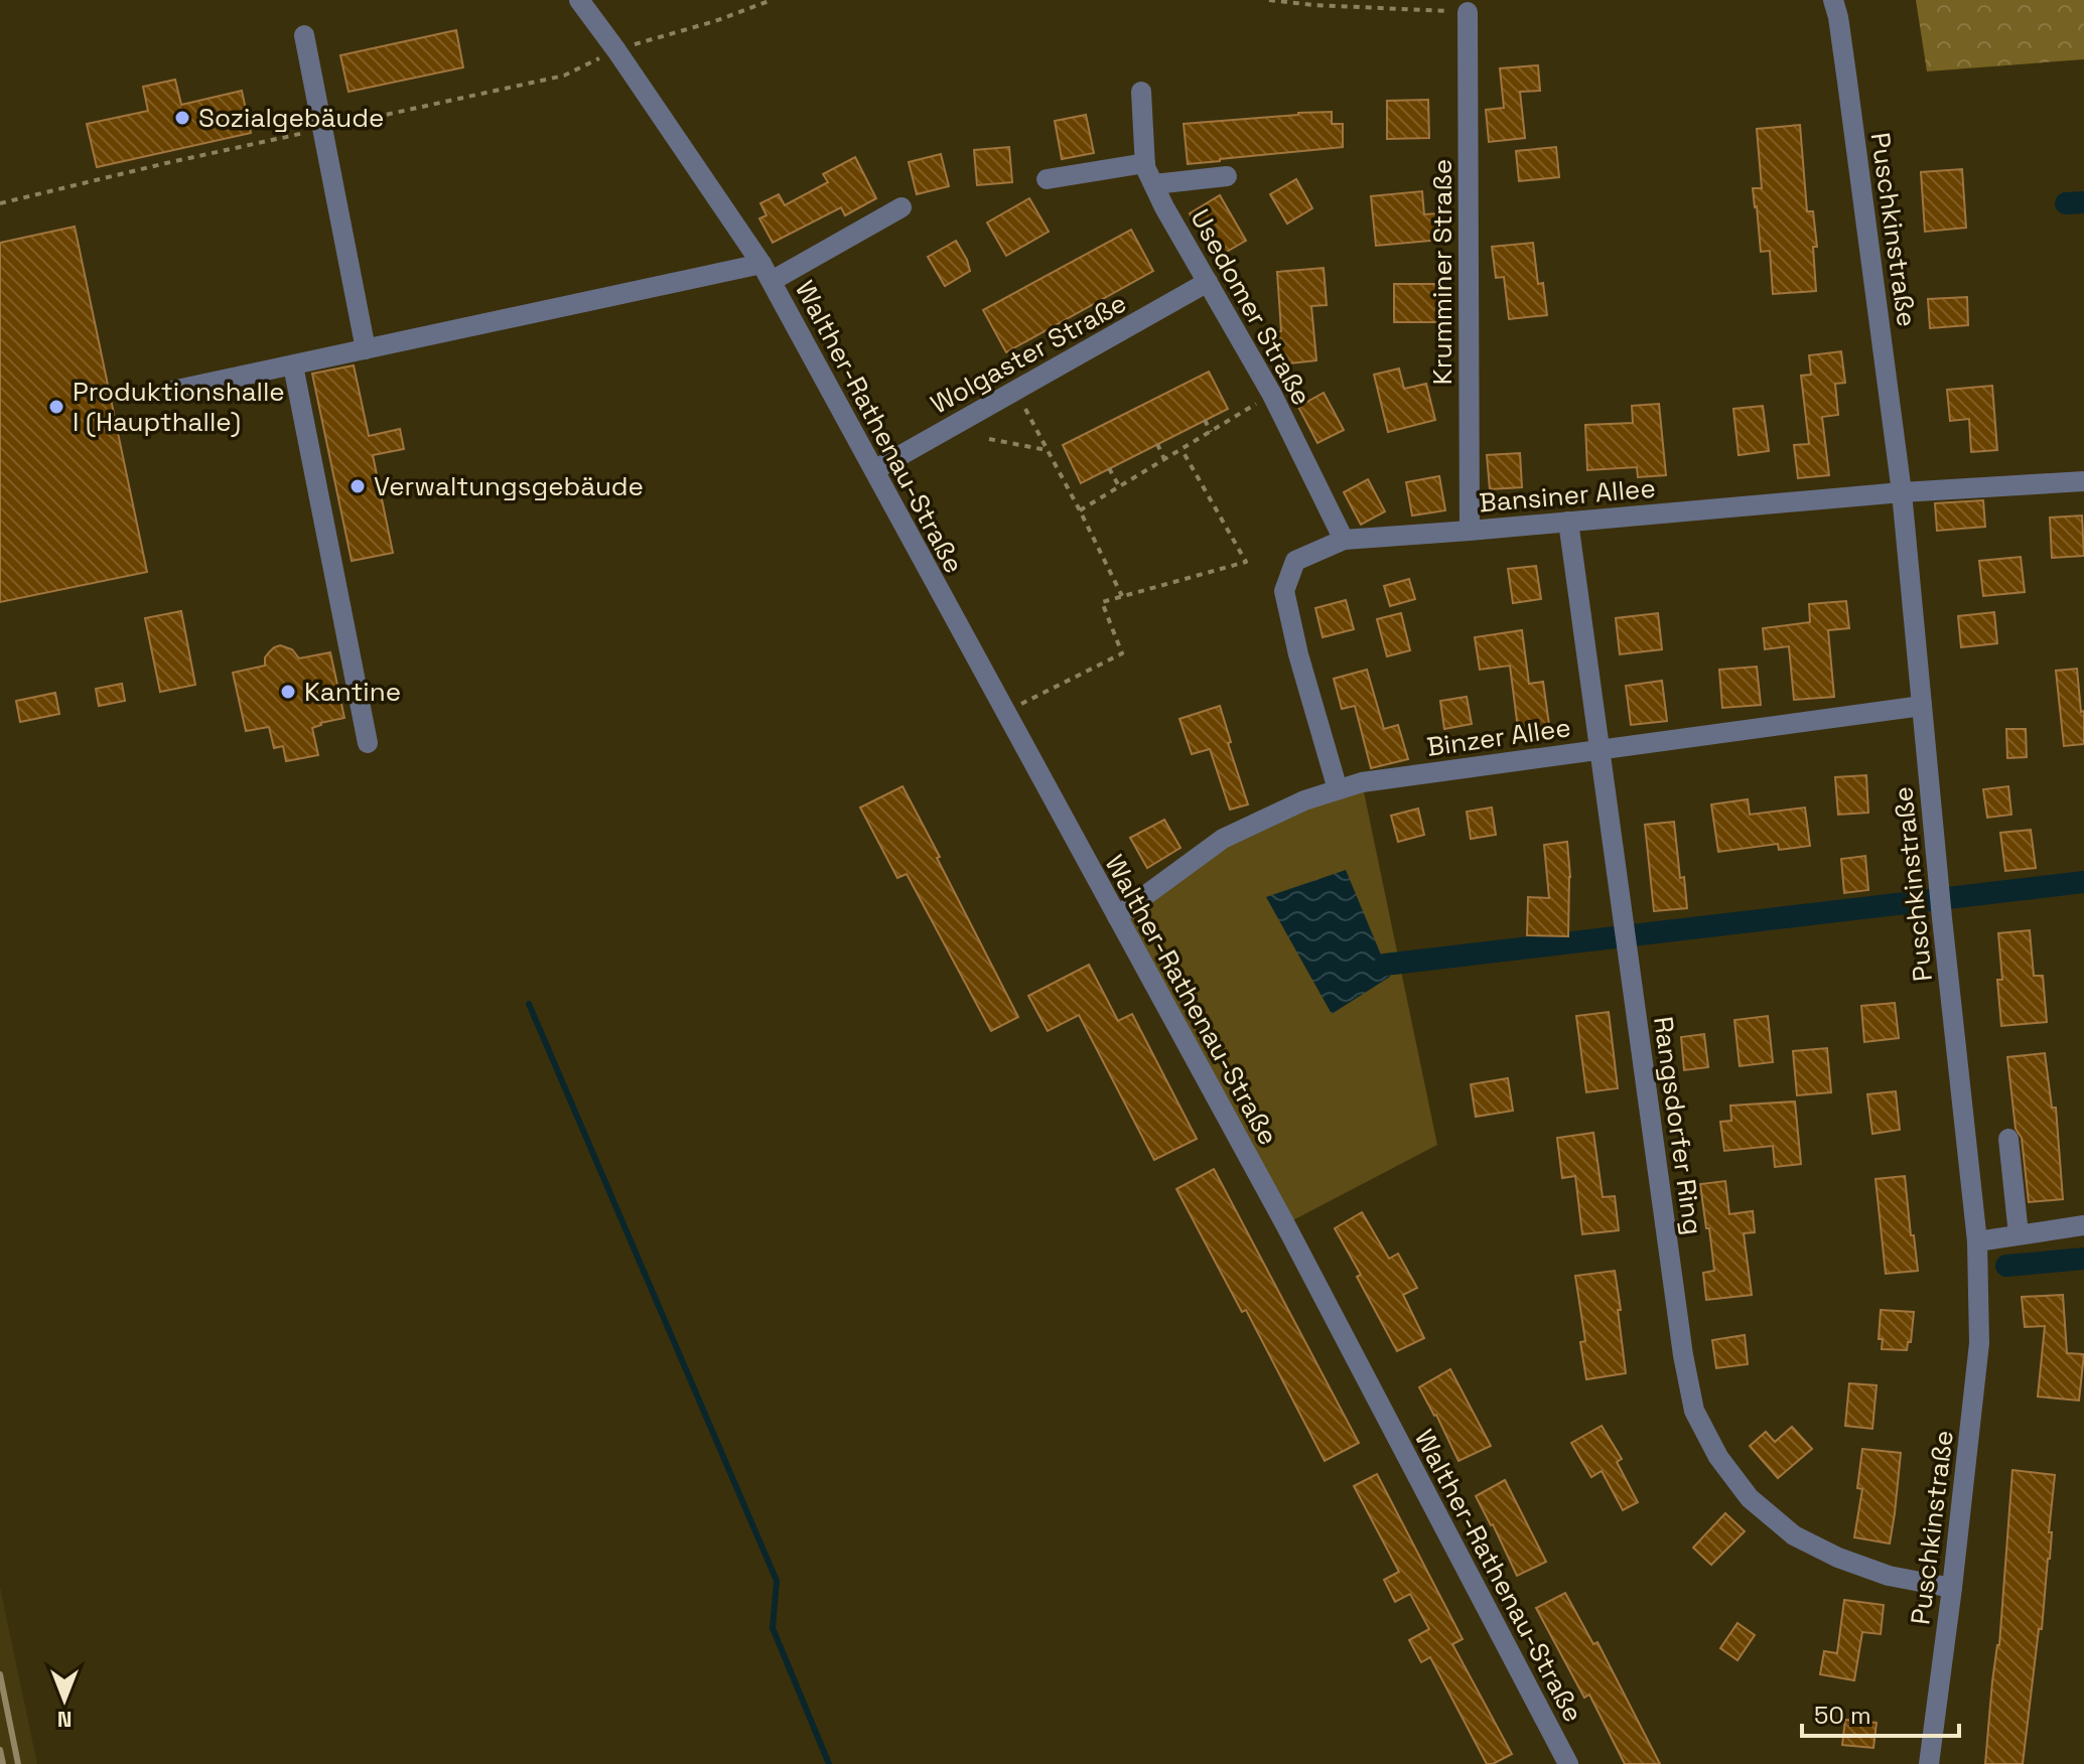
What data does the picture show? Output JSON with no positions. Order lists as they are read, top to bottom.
{
  "streets": {
    "street": [
      "Puschkinstraße",
      "Krumminer Straße",
      "Usedomer Straße",
      "Wolgaster Straße",
      "Walther-Rathenau-Straße",
      "Bansiner Allee",
      "Binzer Allee",
      "Rangsdorfer Ring"
    ]
  },
  "crossings": [
    ["Puschkinstraße", "Bansiner Allee"],
    ["Puschkinstraße", "Binzer Allee"],
    ["Puschkinstraße", "Rangsdorfer Ring"],
    ["Krumminer Straße", "Bansiner Allee"],
    ["Usedomer Straße", "Wolgaster Straße"],
    ["Usedomer Straße", "Bansiner Allee"],
    ["Wolgaster Straße", "Walther-Rathenau-Straße"],
    ["Walther-Rathenau-Straße", "Binzer Allee"],
    ["Bansiner Allee", "Binzer Allee"],
    ["Bansiner Allee", "Rangsdorfer Ring"],
    ["Binzer Allee", "Rangsdorfer Ring"]
  ],
  "places": [
    "Sozialgebäude",
    "Produktionshalle I (Haupthalle)",
    "Verwaltungsgebäude",
    "Kantine"
  ],
  "scale_bar": "50 m",
  "north": "bottom"
}
